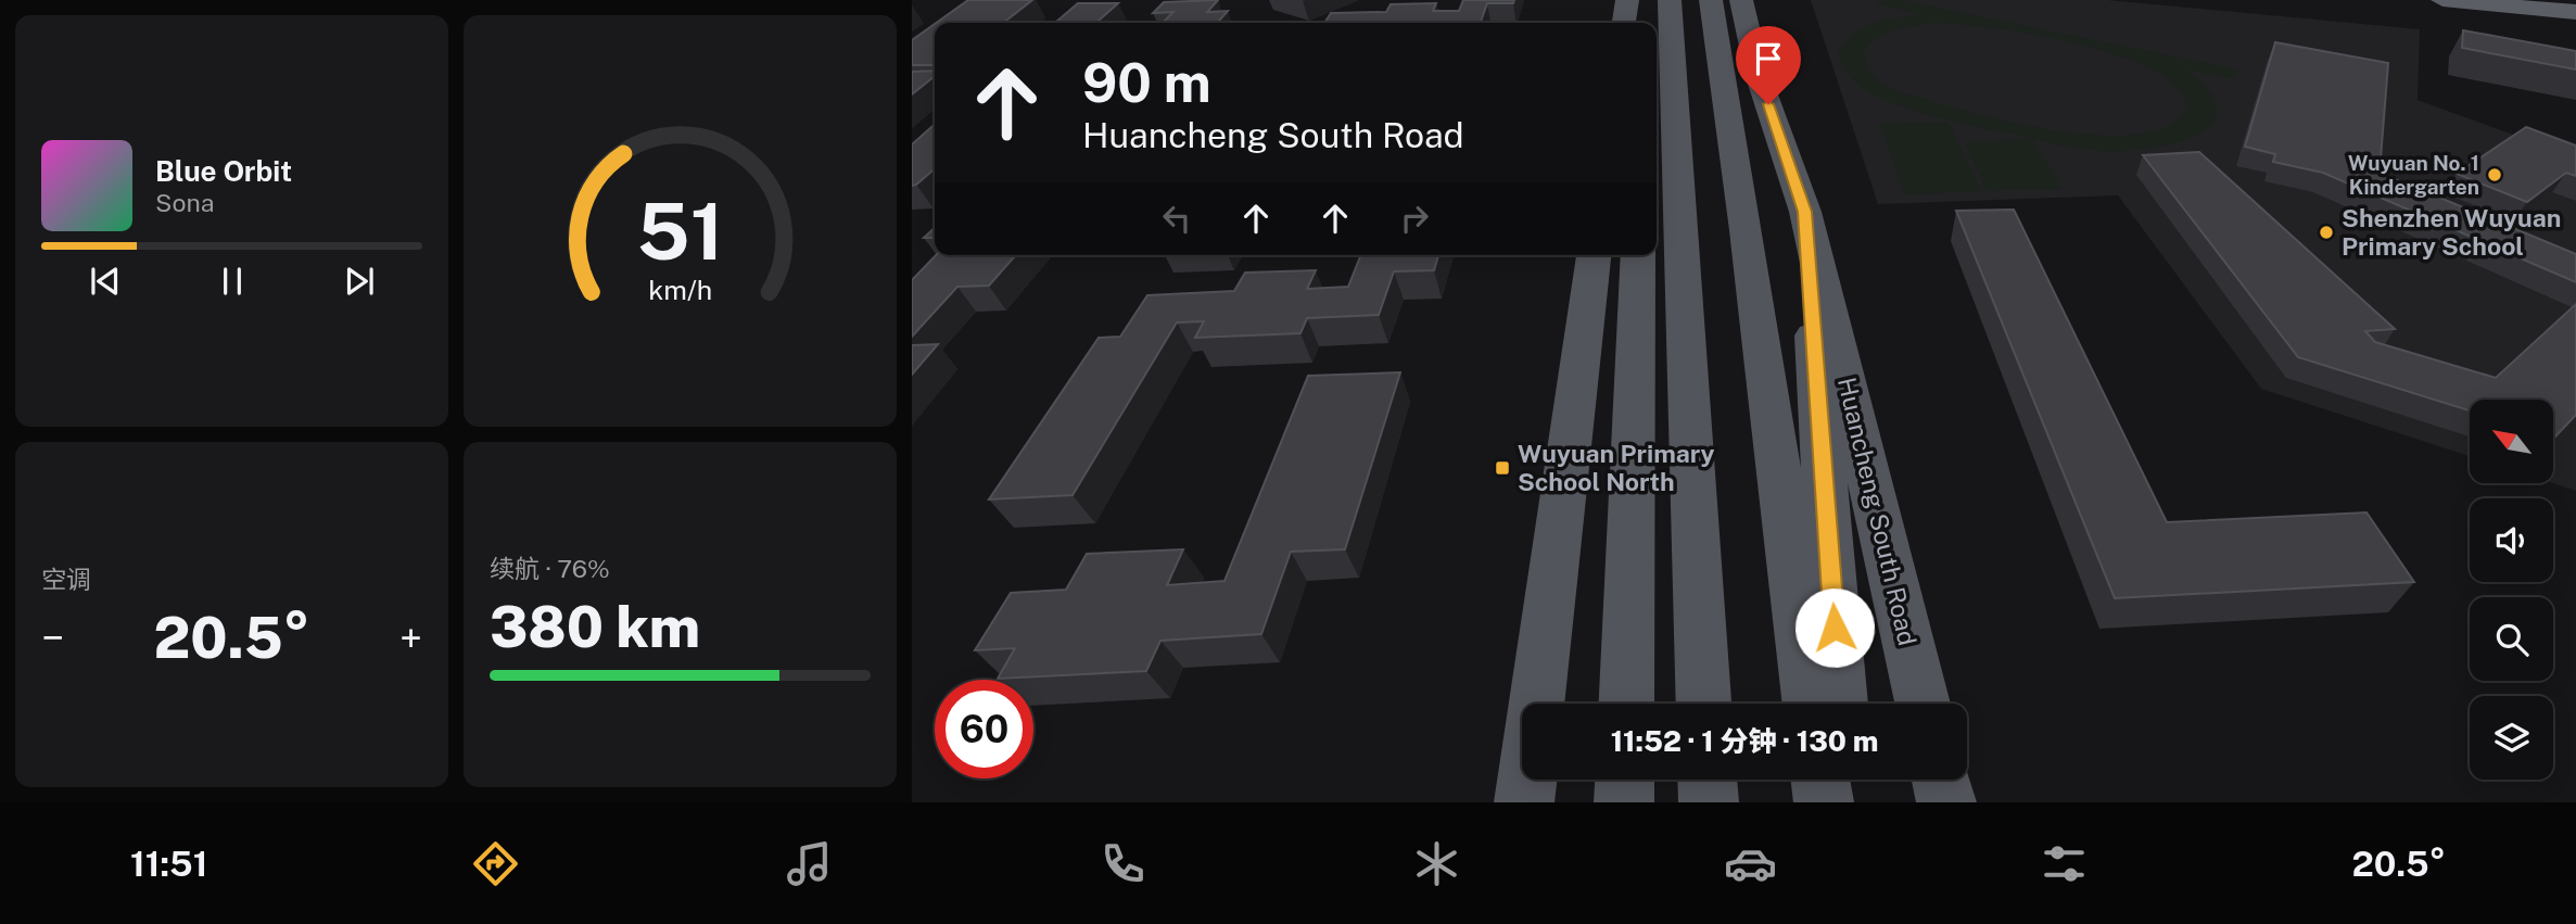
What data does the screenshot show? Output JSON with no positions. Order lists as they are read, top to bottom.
{
  "streets": {
    "main road": ["Huancheng South Road"]
  },
  "places": {
    "other": ["Wuyuan No. 1 Kindergarten", "Shenzhen Wuyuan Primary School"],
    "transit": ["Wuyuan Primary School North"]
  },
  "north": "top left",
  "page": {
    "turn": ["90 m", "Huancheng South Road"],
    "song": ["Blue Orbit", "Sona"],
    "tile": [
      "空调",
      ["续航 · 76%", "380 km"]
    ],
    "heat": ["−", "20.5°", "+"],
    "limit": "60",
    "trip": "11:52 · 1 分钟 · 130 m",
    "tabs": ["11:51", "20.5°"],
    "gauge": ["51", "km/h"]
  }
}
